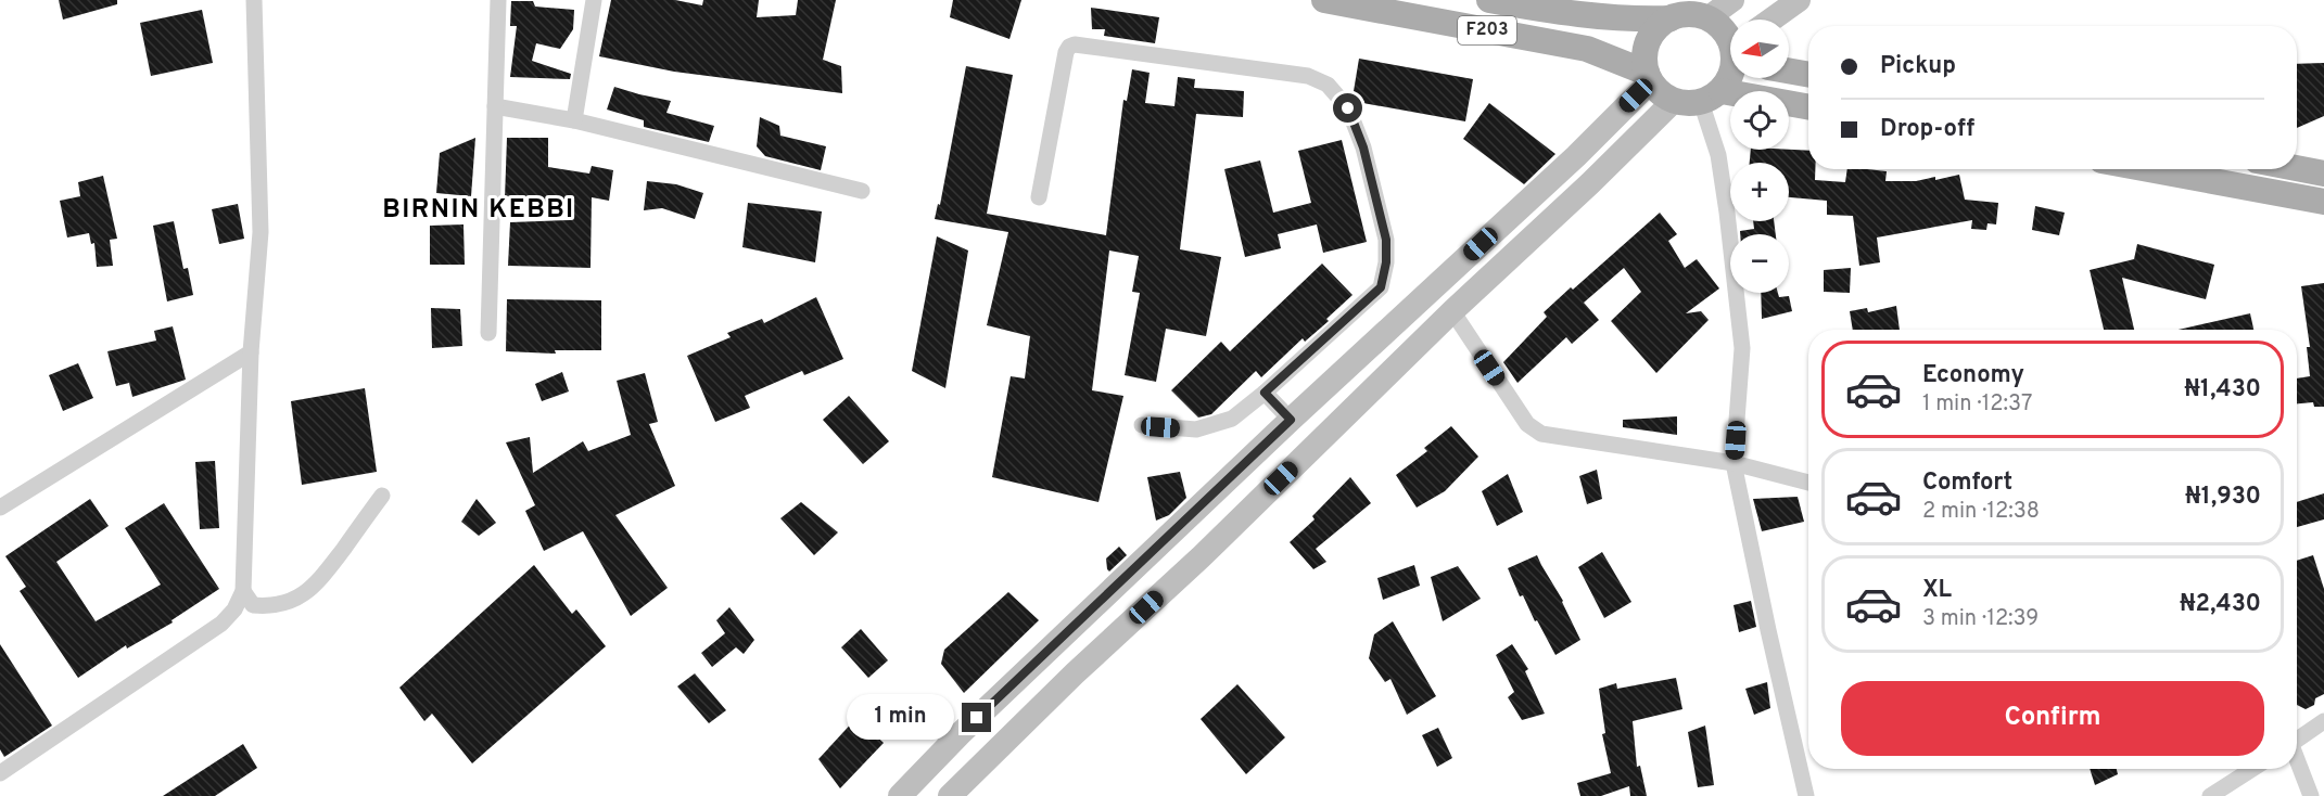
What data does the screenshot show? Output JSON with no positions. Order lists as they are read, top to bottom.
{
  "streets": {
    "main road": ["F203"]
  },
  "districts": ["BIRNIN KEBBI"],
  "north": "left",
  "page": {
    "map_buttons": ["+", "−"],
    "banner": ["Pickup", "Drop-off"],
    "list": [
      {
        "name": "Economy",
        "note": "1 min · 12:37",
        "value": "₦1,430"
      },
      {
        "name": "Comfort",
        "note": "2 min · 12:38",
        "value": "₦1,930"
      },
      {
        "name": "XL",
        "note": "3 min · 12:39",
        "value": "₦2,430"
      }
    ],
    "buttons": "Confirm",
    "bubble": "1 min"
  }
}
